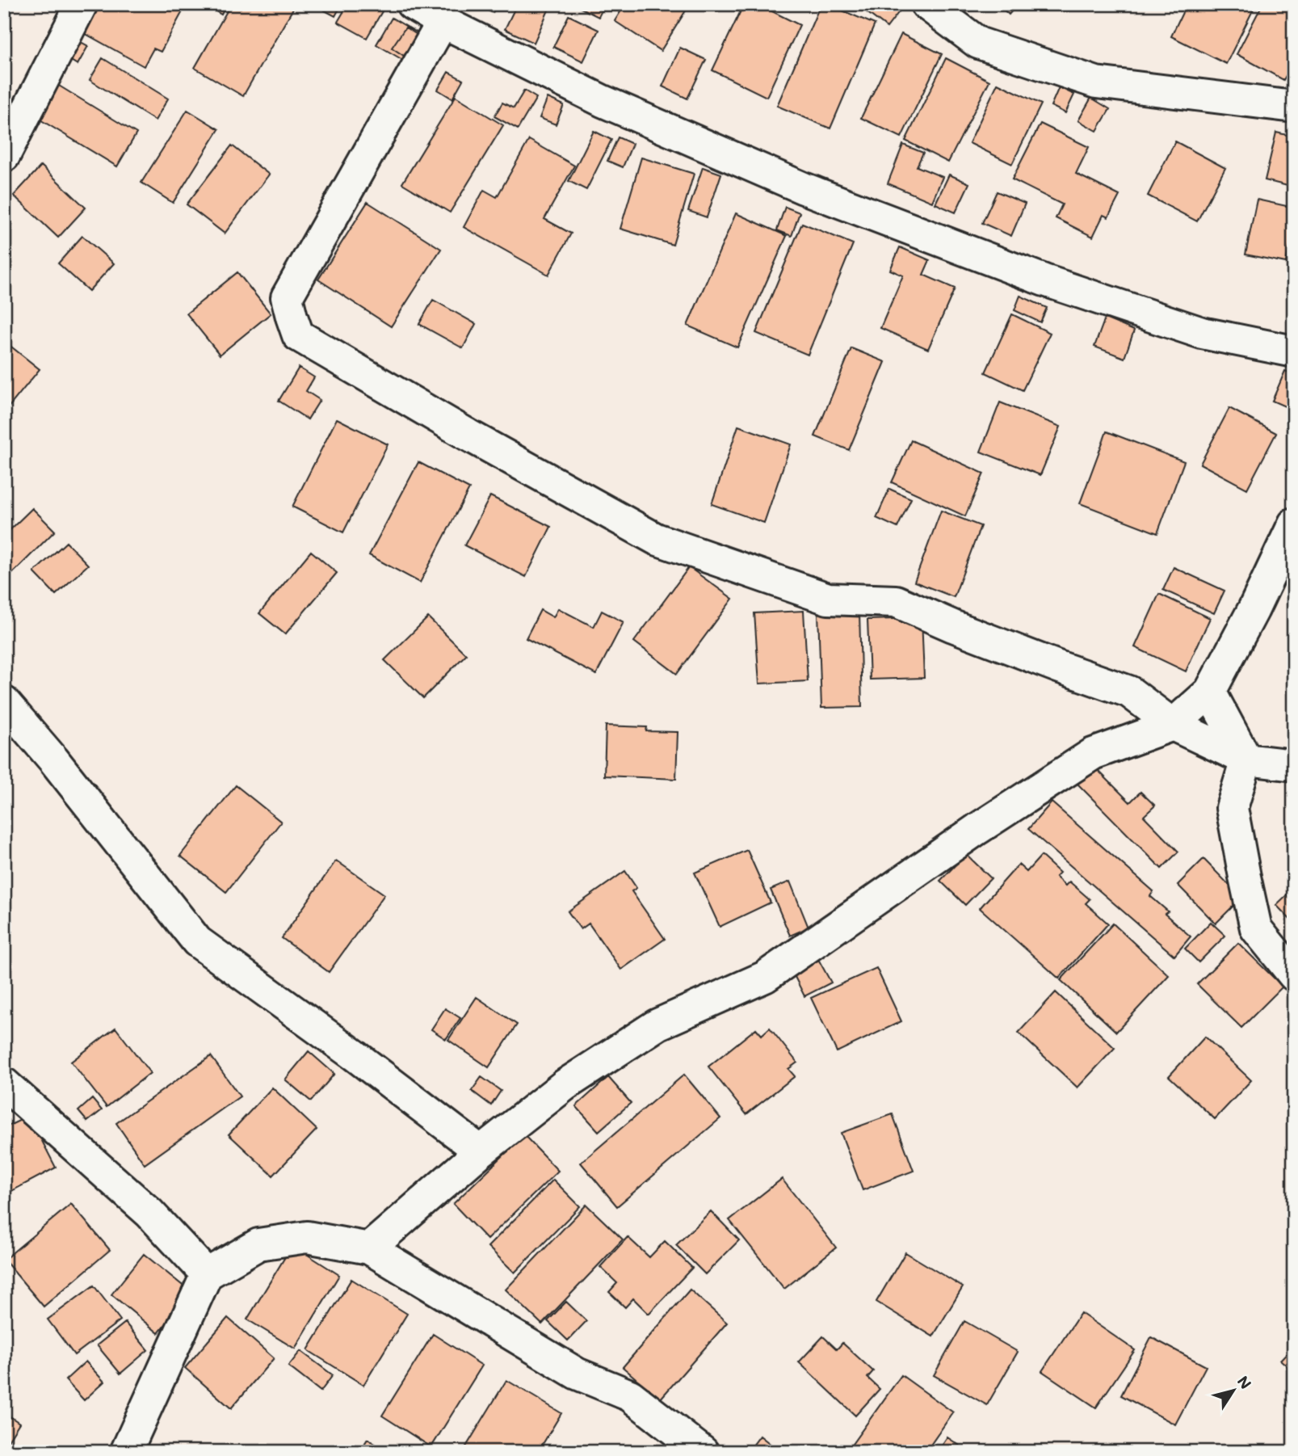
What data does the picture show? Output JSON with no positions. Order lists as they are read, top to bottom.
{
  "north": "top right"
}
